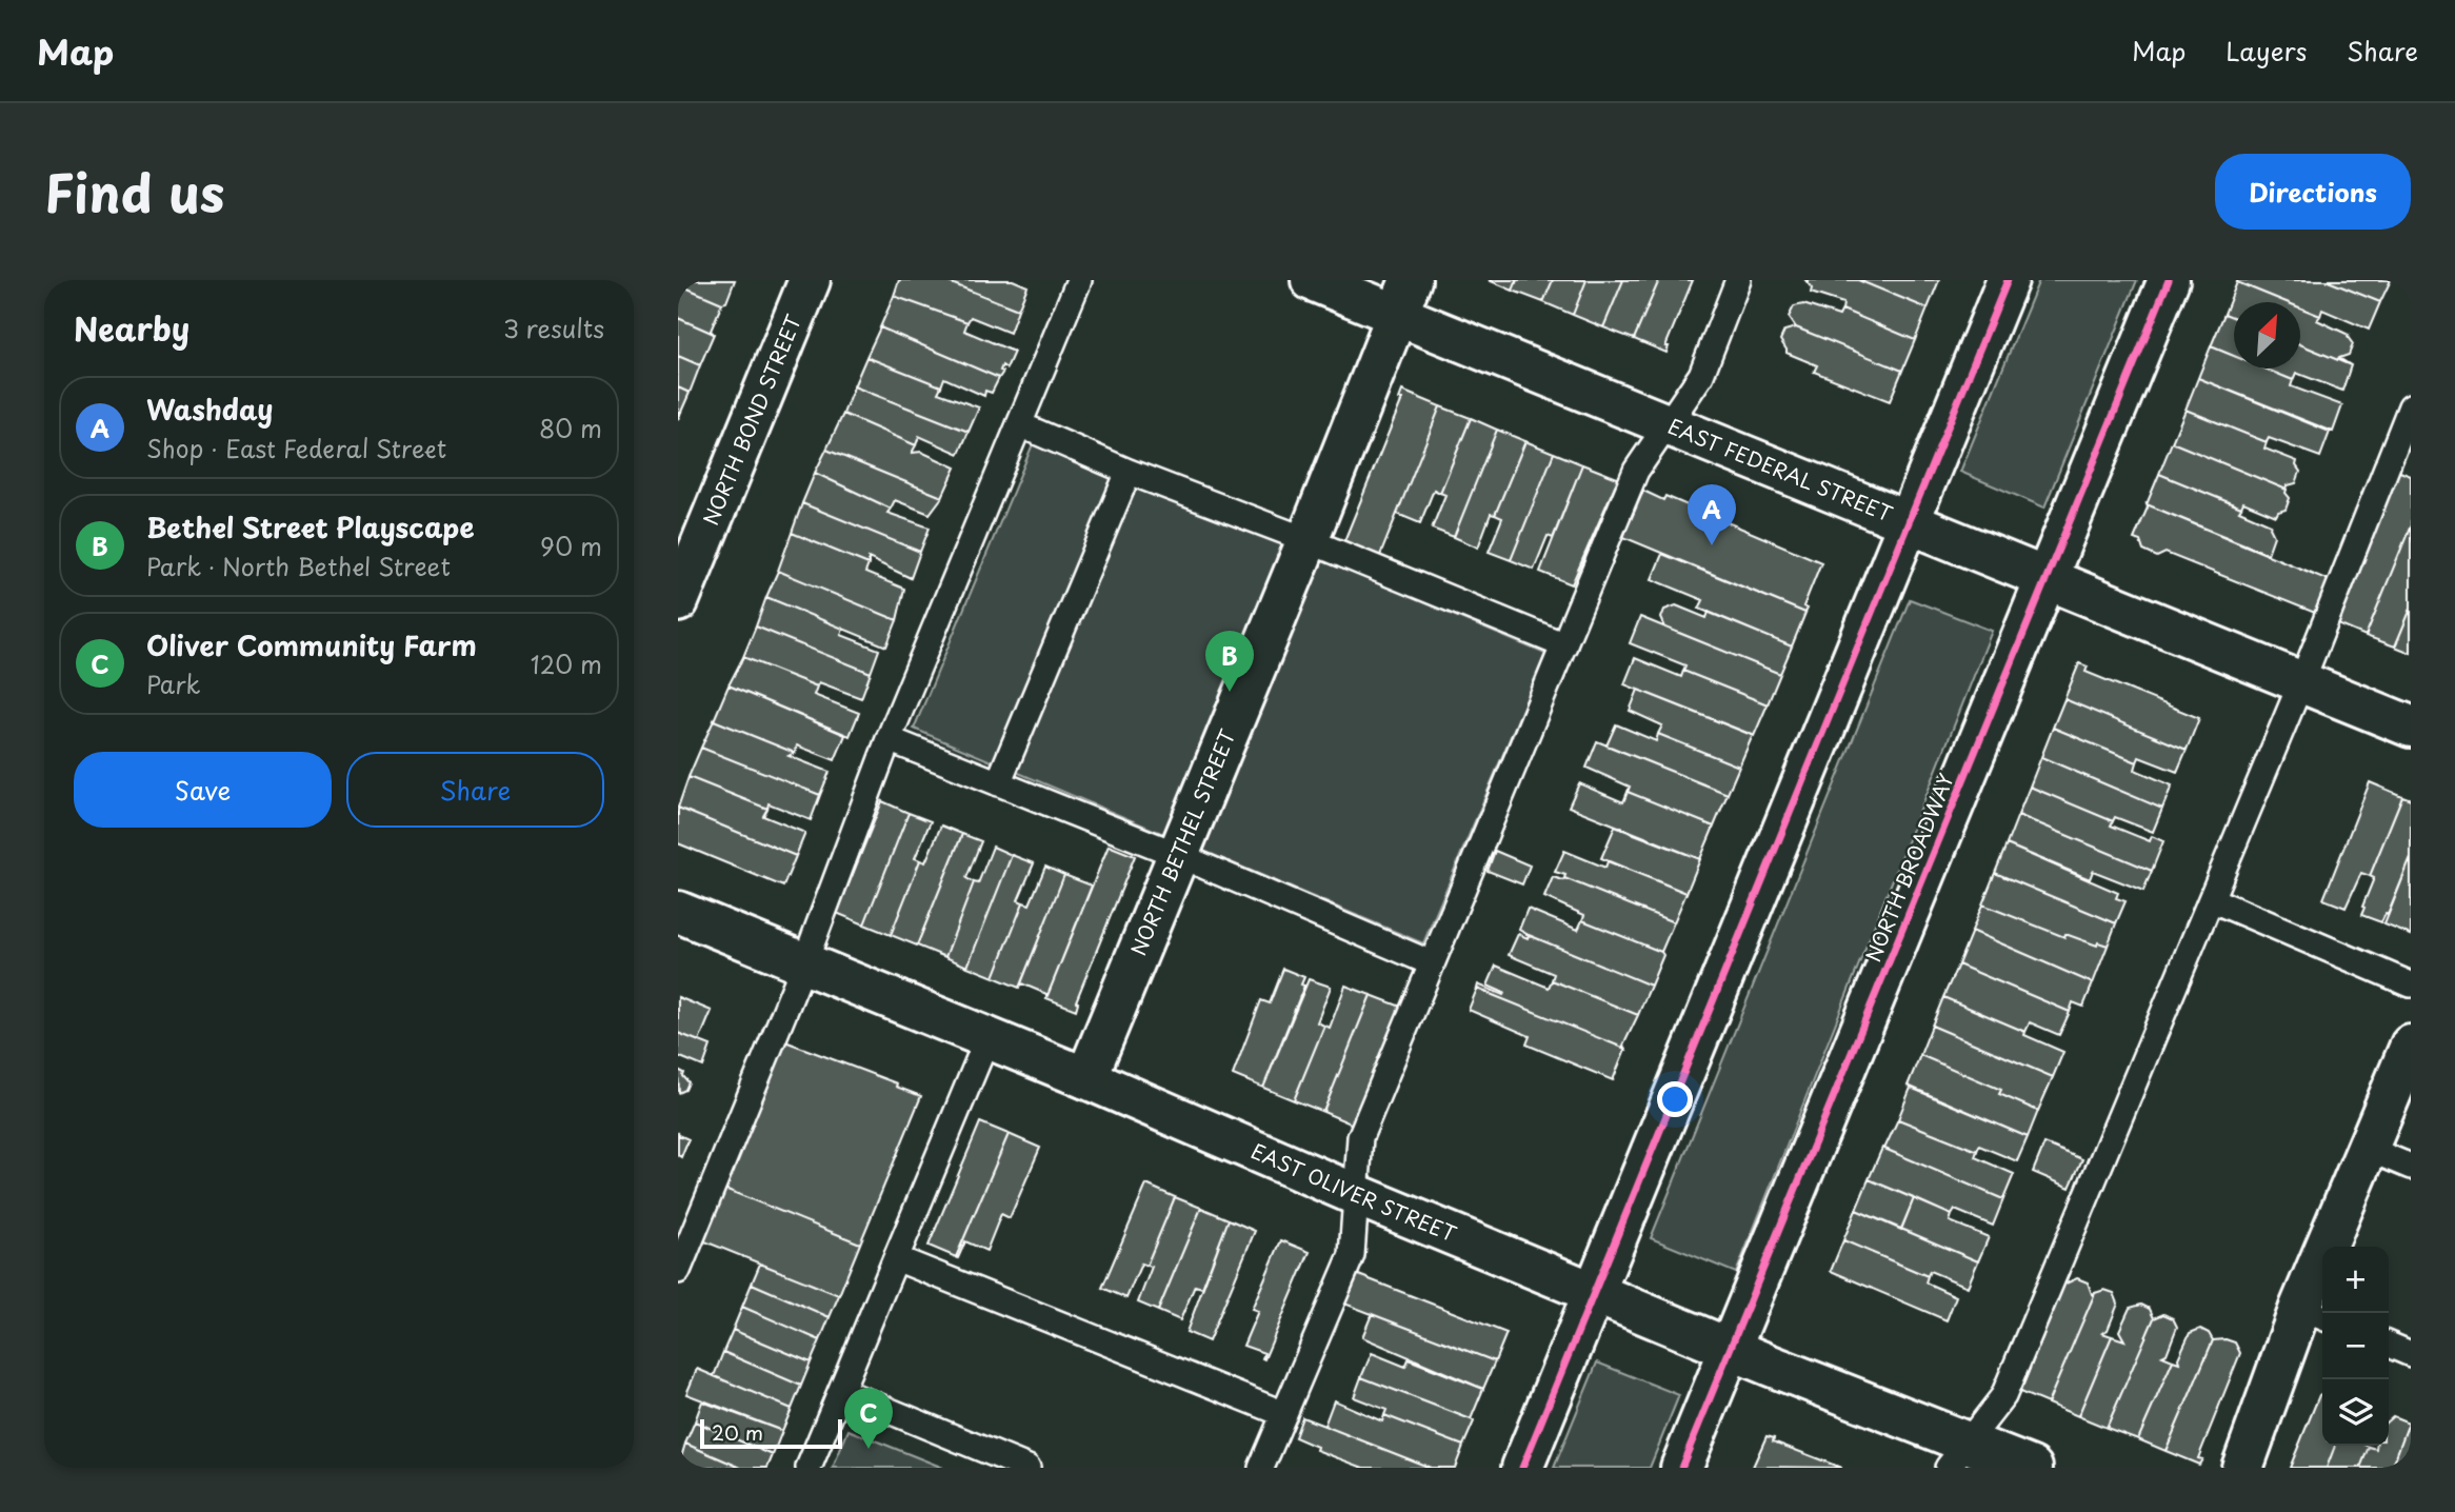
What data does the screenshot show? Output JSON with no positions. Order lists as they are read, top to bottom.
{
  "streets": {
    "street": [
      "NORTH BOND STREET",
      "EAST FEDERAL STREET",
      "NORTH BETHEL STREET",
      "NORTH BROADWAY",
      "EAST OLIVER STREET"
    ]
  },
  "crossings": [
    ["EAST FEDERAL STREET", "NORTH BETHEL STREET"],
    ["EAST FEDERAL STREET", "NORTH BROADWAY"],
    ["NORTH BETHEL STREET", "EAST OLIVER STREET"],
    ["NORTH BROADWAY", "EAST OLIVER STREET"]
  ],
  "scale_bar": "20 m",
  "north": "top right",
  "page": {
    "header": "Map",
    "nav": ["Map", "Layers", "Share"],
    "title": "Find us",
    "buttons": [
      "Directions",
      ["Save", "Share"]
    ],
    "heading": ["Nearby", "3 results"],
    "list": [
      {
        "mark": "A",
        "name": "Washday",
        "note": "Shop · East Federal Street",
        "value": "80 m"
      },
      {
        "mark": "B",
        "name": "Bethel Street Playscape",
        "note": "Park · North Bethel Street",
        "value": "90 m"
      },
      {
        "mark": "C",
        "name": "Oliver Community Farm",
        "note": "Park",
        "value": "120 m"
      }
    ],
    "pins": ["A", "B", "C"],
    "map_buttons": ["+", "−"],
    "scale": "20 m"
  }
}
